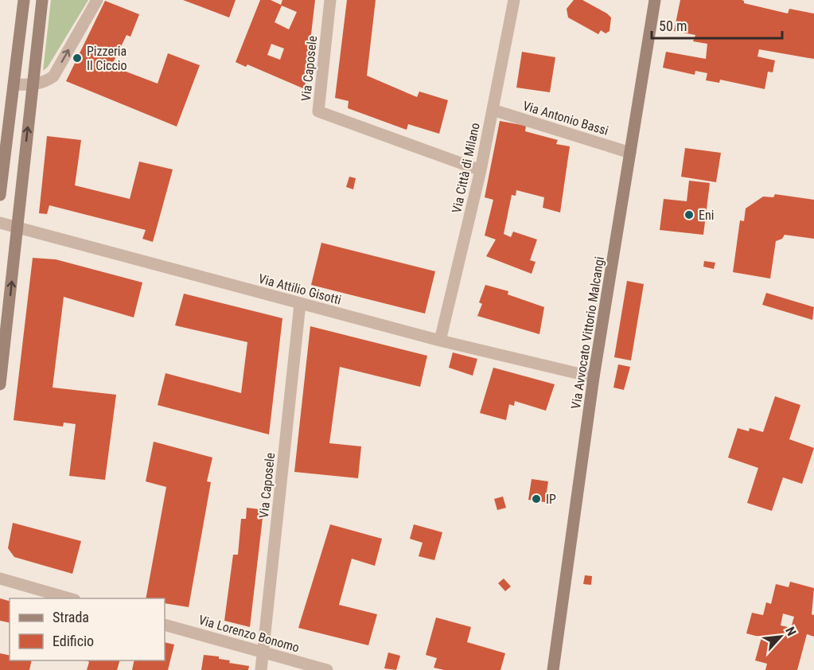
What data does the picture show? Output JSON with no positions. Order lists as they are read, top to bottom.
{
  "streets": {
    "main road": ["Via Avvocato Vittorio Malcangi"],
    "street": [
      "Via Caposele",
      "Via Antonio Bassi",
      "Via Città di Milano",
      "Via Attilio Gisotti",
      "Via Lorenzo Bonomo"
    ]
  },
  "crossings": [
    ["Via Caposele", "Via Città di Milano"],
    ["Via Caposele", "Via Attilio Gisotti"],
    ["Via Caposele", "Via Lorenzo Bonomo"],
    ["Via Antonio Bassi", "Via Città di Milano"],
    ["Via Antonio Bassi", "Via Avvocato Vittorio Malcangi"],
    ["Via Città di Milano", "Via Attilio Gisotti"],
    ["Via Attilio Gisotti", "Via Avvocato Vittorio Malcangi"]
  ],
  "places": ["Pizzeria Il Ciccio", "Eni", "IP"],
  "legend": ["Strada", "Edificio"],
  "scale_bar": "50 m",
  "north": "top right"
}
